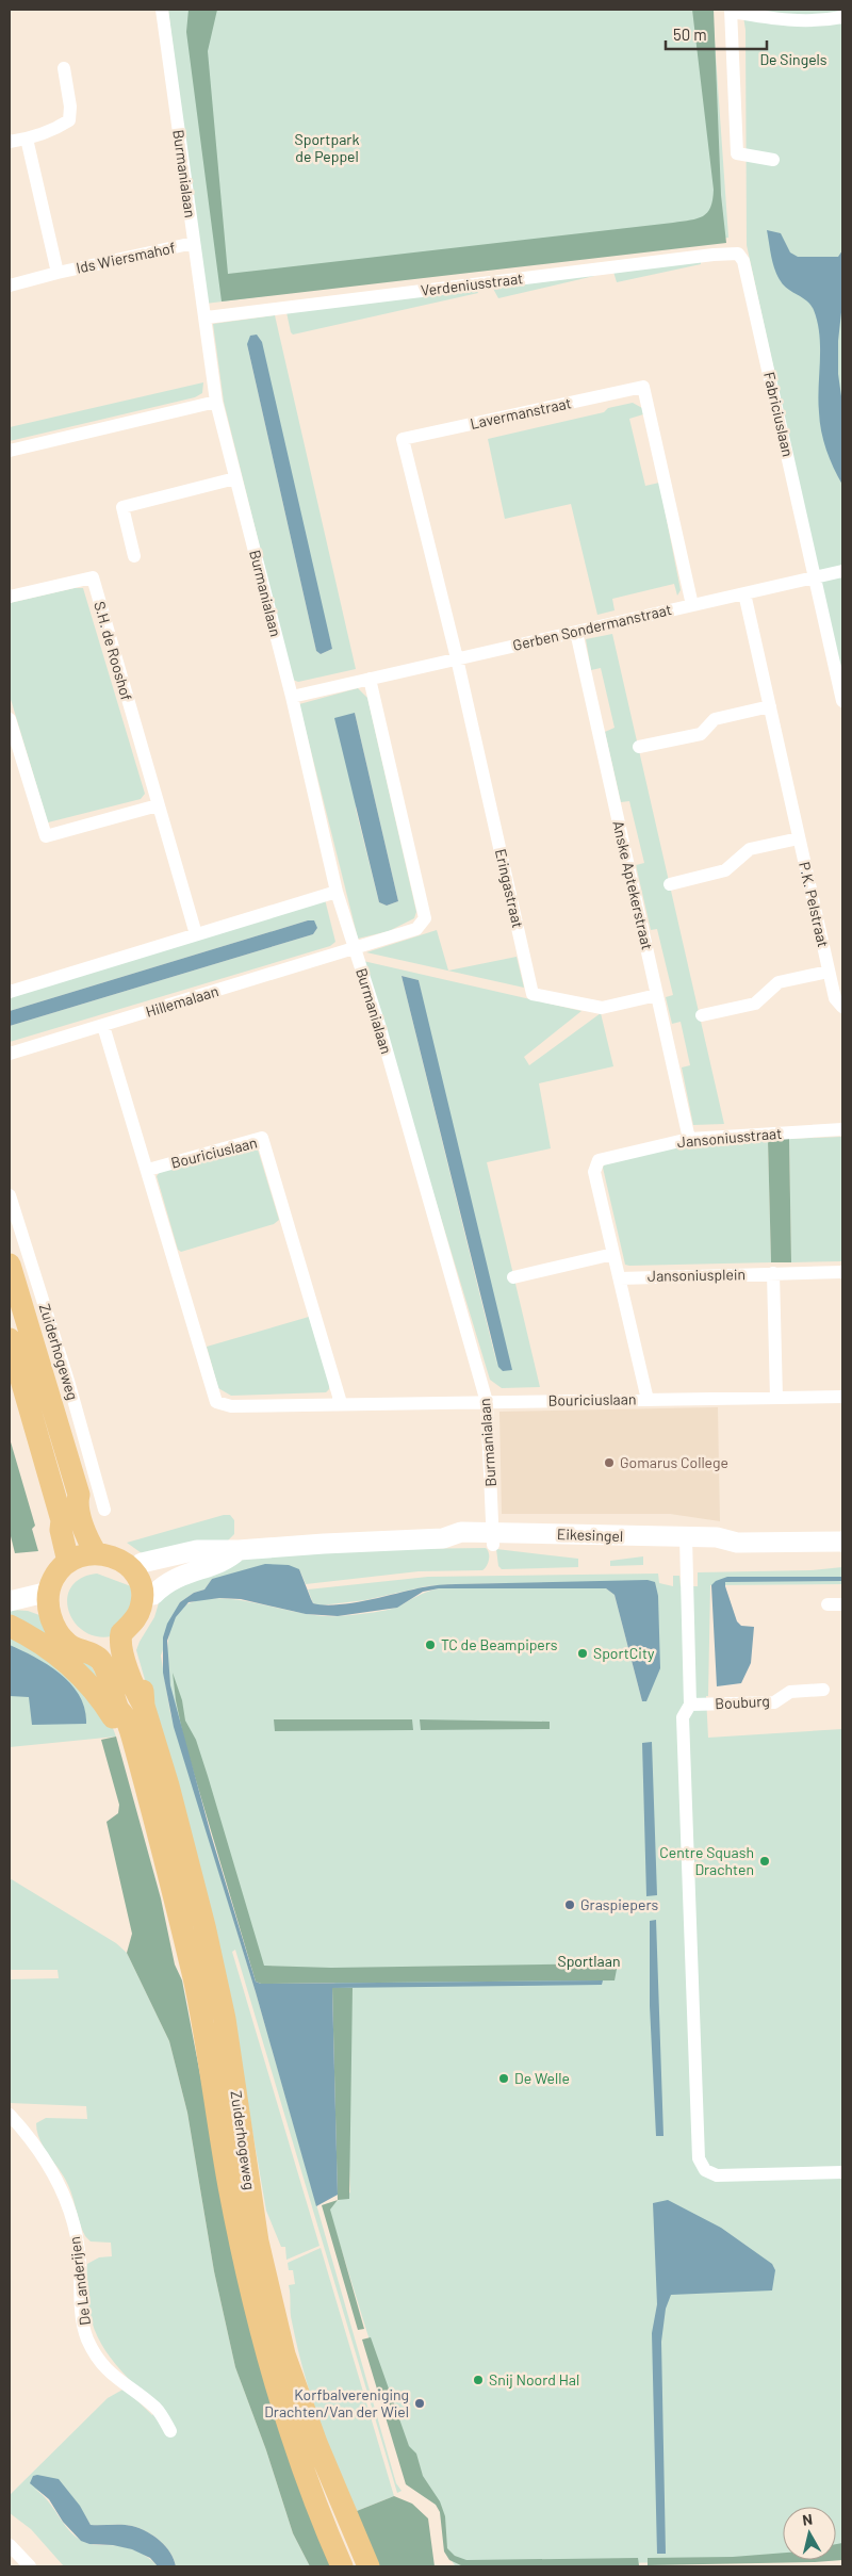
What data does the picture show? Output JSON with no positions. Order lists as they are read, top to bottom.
{
  "streets": {
    "main road": ["Zuiderhogeweg"],
    "street": [
      "Burmanialaan",
      "Ids Wiersmahof",
      "Verdeniusstraat",
      "Lavermanstraat",
      "Fabriciuslaan",
      "Gerben Sondermanstraat",
      "S.H. de Rooshof",
      "Anske Aptekerstraat",
      "Eringastraat",
      "P.K. Pelstraat",
      "Hillemalaan",
      "Jansoniusstraat",
      "Bouriciuslaan",
      "Jansoniusplein",
      "Eikesingel",
      "Bouburg",
      "De Landerijen"
    ]
  },
  "crossings": [
    ["Burmanialaan", "Ids Wiersmahof"],
    ["Burmanialaan", "Verdeniusstraat"],
    ["Burmanialaan", "Gerben Sondermanstraat"],
    ["Burmanialaan", "Hillemalaan"],
    ["Burmanialaan", "Bouriciuslaan"],
    ["Burmanialaan", "Eikesingel"],
    ["Verdeniusstraat", "Fabriciuslaan"],
    ["Lavermanstraat", "Gerben Sondermanstraat"],
    ["Lavermanstraat", "Eringastraat"],
    ["Fabriciuslaan", "Gerben Sondermanstraat"],
    ["Gerben Sondermanstraat", "Anske Aptekerstraat"],
    ["Gerben Sondermanstraat", "Eringastraat"],
    ["Gerben Sondermanstraat", "P.K. Pelstraat"],
    ["Anske Aptekerstraat", "Eringastraat"],
    ["Anske Aptekerstraat", "Jansoniusstraat"],
    ["Hillemalaan", "Bouriciuslaan"],
    ["Zuiderhogeweg", "Eikesingel"]
  ],
  "parks": ["De Singels", "Sportpark de Peppel", "Sportlaan"],
  "places": [
    "Gomarus College",
    "TC de Beampipers",
    "SportCity",
    "Centre Squash Drachten",
    "Graspiepers",
    "De Welle",
    "Snij Noord Hal",
    "Korfbalvereniging Drachten/Van der Wiel"
  ],
  "scale_bar": "50 m",
  "north": "top"
}
